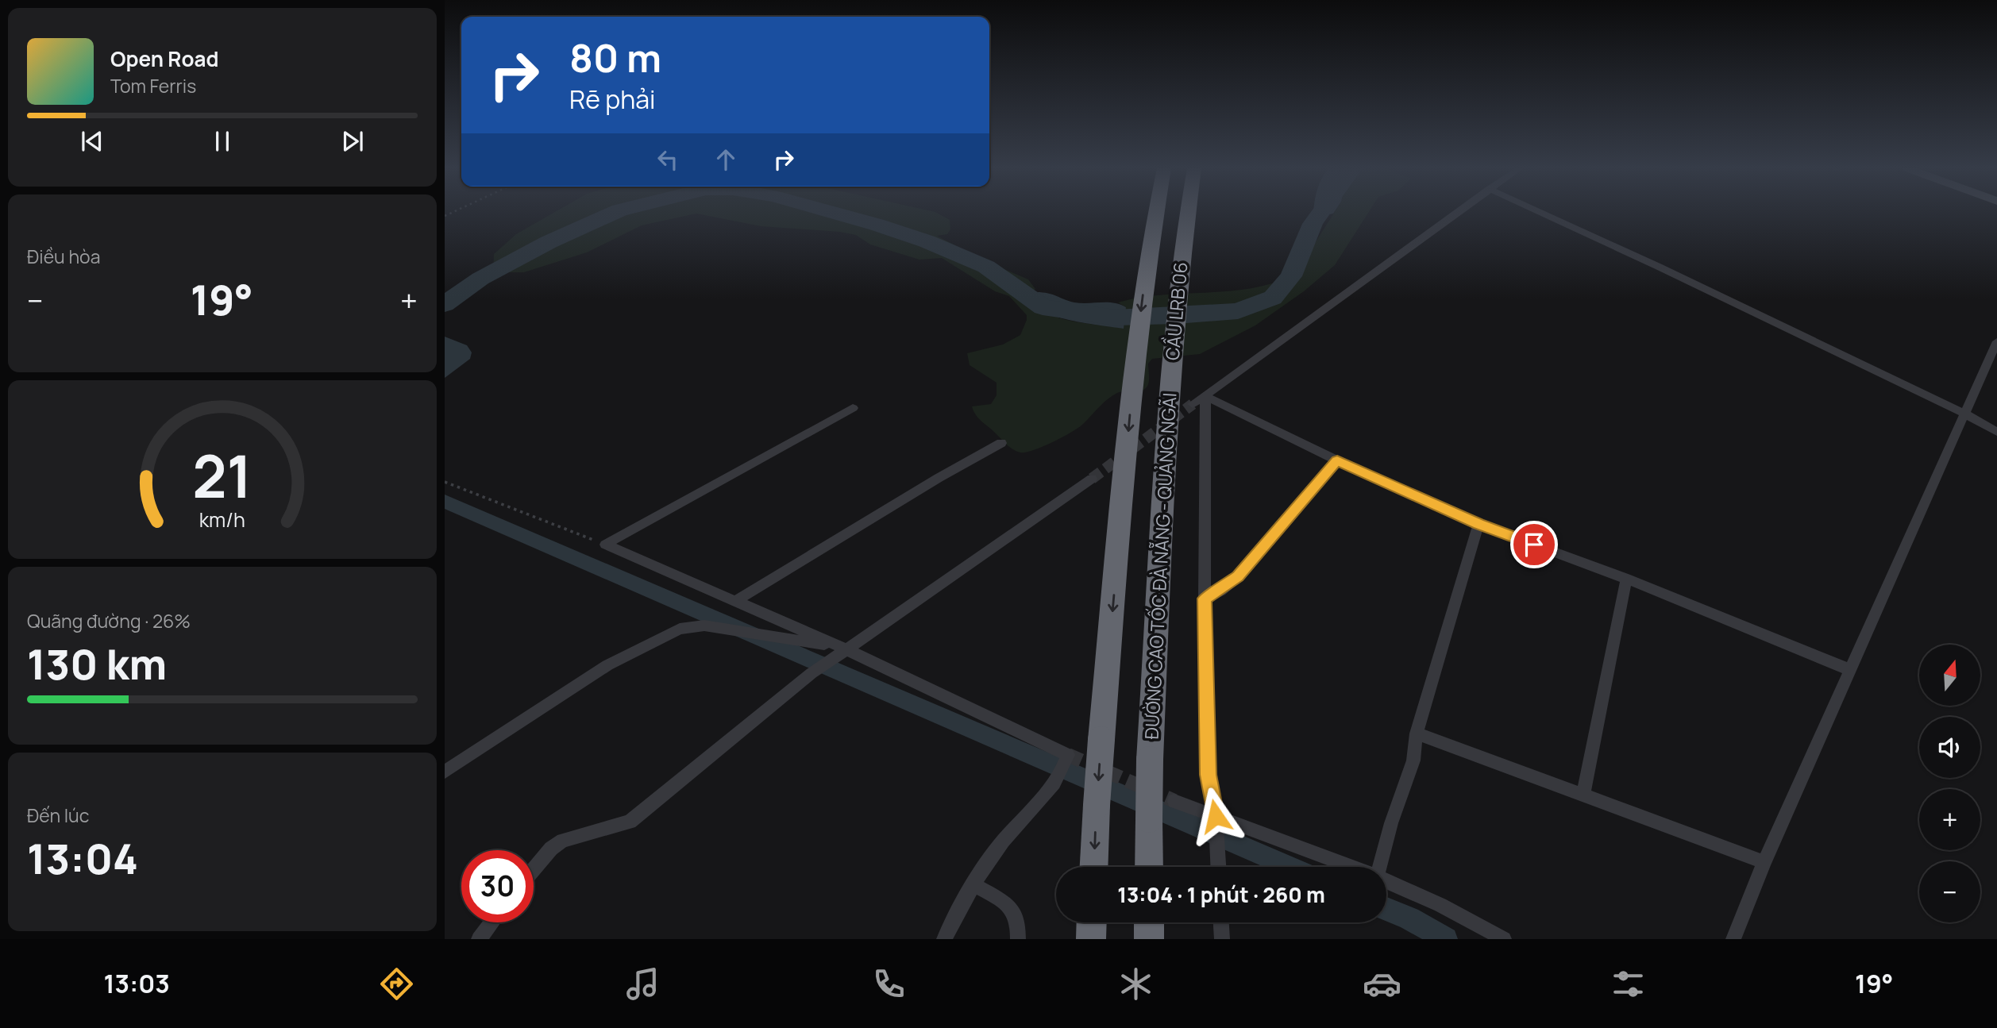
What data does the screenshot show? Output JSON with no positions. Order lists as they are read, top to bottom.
{
  "streets": {
    "highway": ["CẦU LRB 06", "ĐƯỜNG CAO TỐC ĐÀ NẴNG - QUẢNG NGÃI"]
  },
  "crossings": [
    ["CẦU LRB 06", "ĐƯỜNG CAO TỐC ĐÀ NẴNG - QUẢNG NGÃI"]
  ],
  "north": "top",
  "page": {
    "turn": ["80 m", "Rẽ phải"],
    "song": ["Open Road", "Tom Ferris"],
    "tile": [
      "Điều hòa",
      ["Quãng đường · 26%", "130 km"],
      ["Đến lúc", "13:04"]
    ],
    "heat": ["−", "19°", "+"],
    "map_buttons": ["+", "−"],
    "limit": "30",
    "trip": "13:04 · 1 phút · 260 m",
    "tabs": ["13:03", "19°"],
    "gauge": ["21", "km/h"]
  }
}
